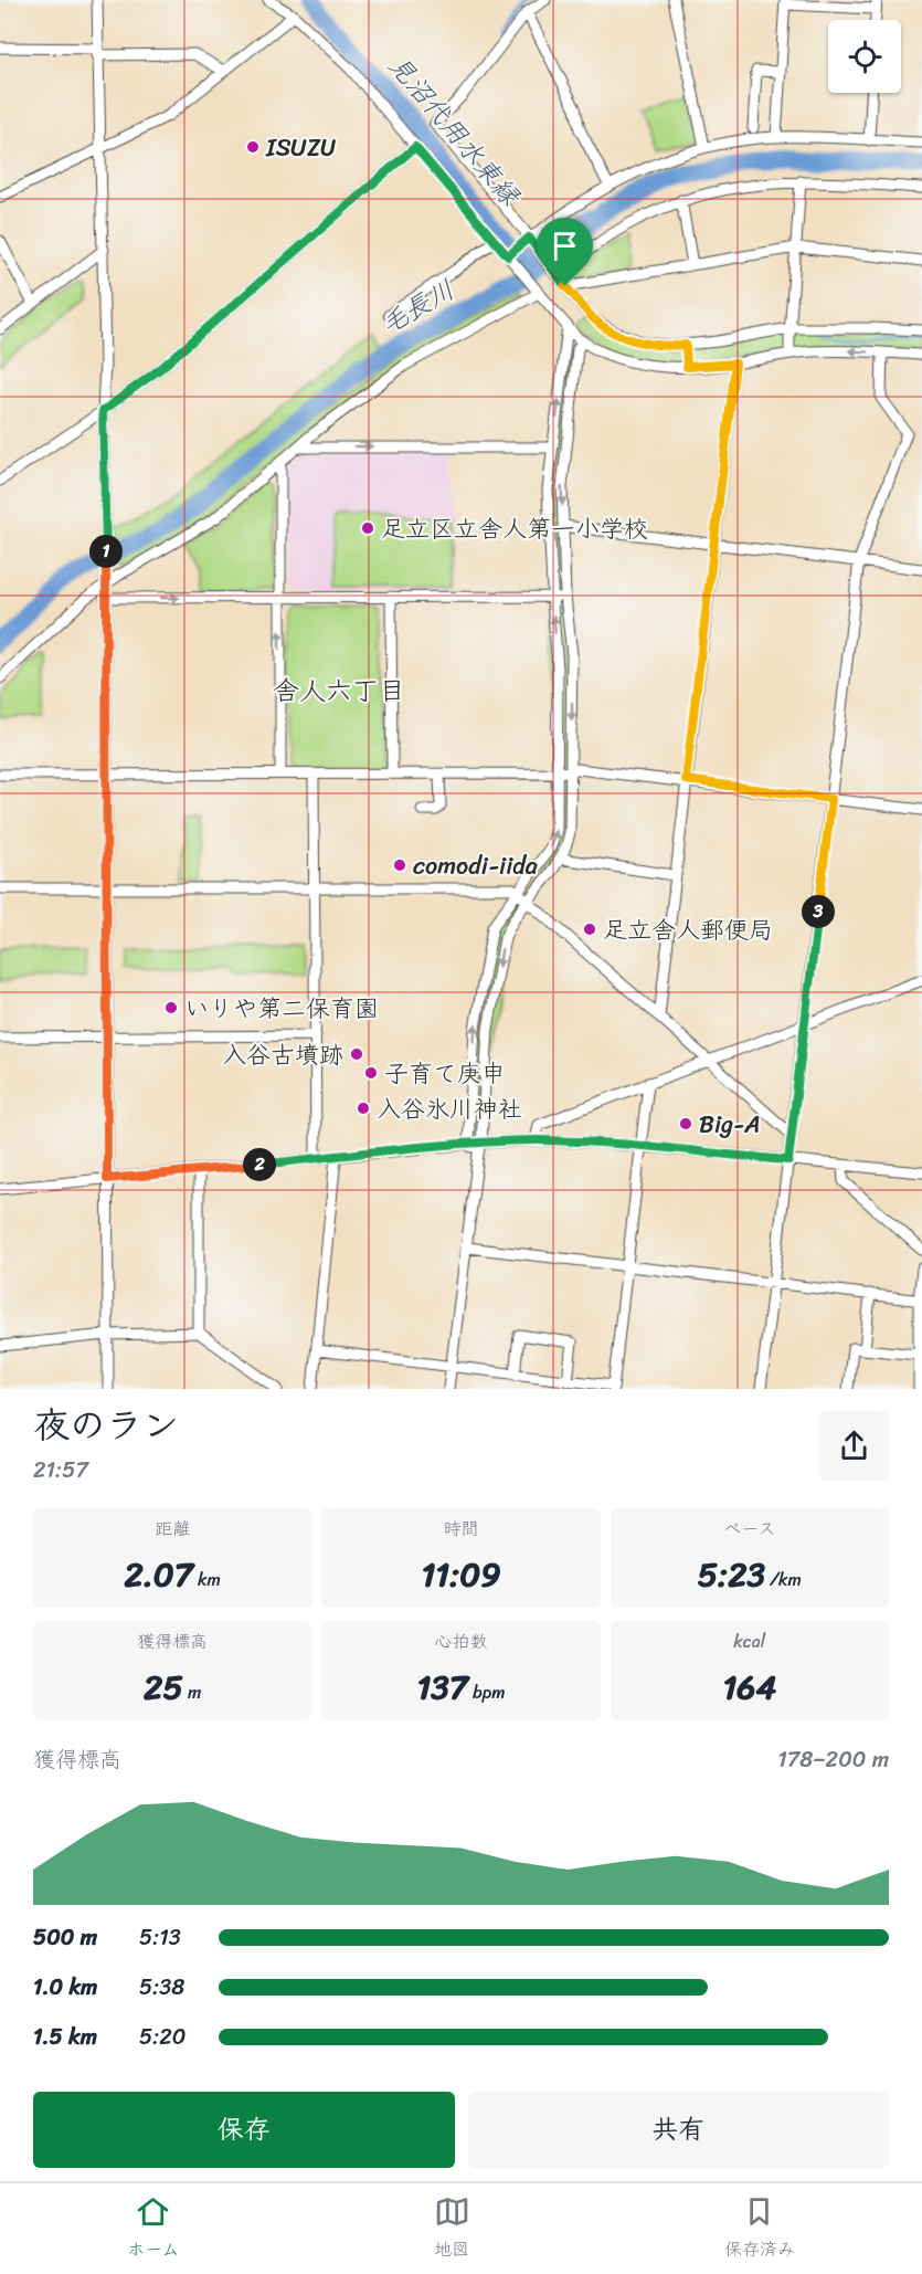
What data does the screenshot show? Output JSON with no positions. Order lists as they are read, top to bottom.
{
  "districts": ["舎人六丁目"],
  "water": ["見沼代用水東縁", "毛長川"],
  "places": [
    "ISUZU",
    "足立区立舎人第一小学校",
    "comodi-iida",
    "足立舎人郵便局",
    "いりや第二保育園",
    "入谷古墳跡",
    "子育て庚申",
    "入谷氷川神社",
    "Big-A"
  ],
  "page": {
    "pins": ["1", "3", "2"],
    "heading": ["夜のラン", "21:57"],
    "stats": [
      ["距離", "2.07 km"],
      ["時間", "11:09"],
      ["ペース", "5:23 /km"],
      ["獲得標高", "25 m"],
      ["心拍数", "137 bpm"],
      ["kcal", "164"]
    ],
    "chart": ["獲得標高", "178–200 m"],
    "list": [
      {
        "name": "500 m",
        "note": "5:13"
      },
      {
        "name": "1.0 km",
        "note": "5:38"
      },
      {
        "name": "1.5 km",
        "note": "5:20"
      }
    ],
    "buttons": ["保存", "共有"],
    "tabs": ["ホーム", "地図", "保存済み"]
  }
}
